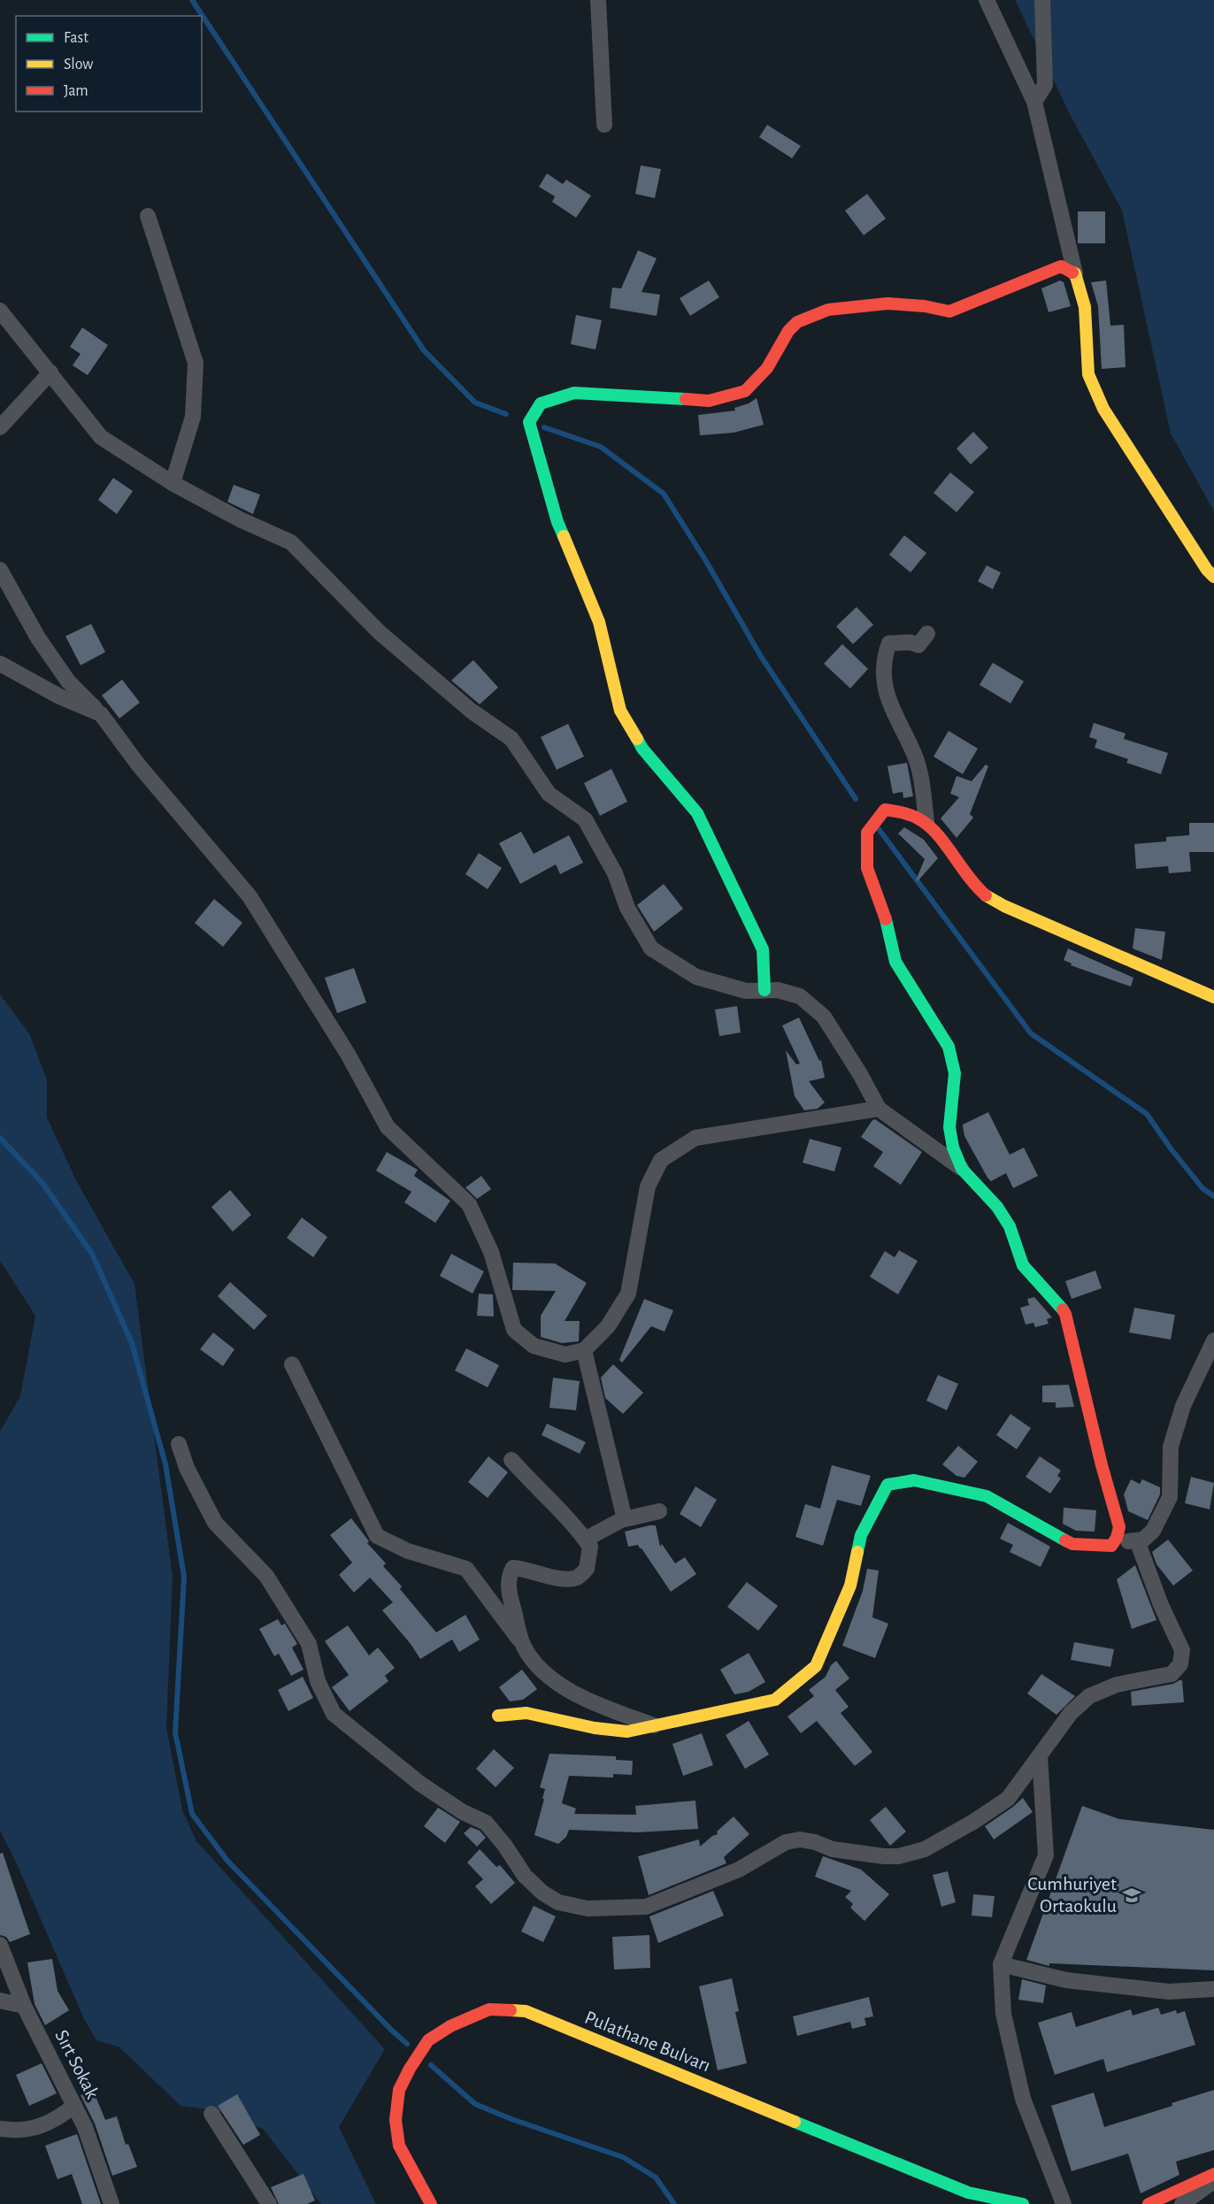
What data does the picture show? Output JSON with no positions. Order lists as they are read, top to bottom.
{
  "streets": {
    "street": ["Pulathane Bulvarı", "Sırt Sokak"]
  },
  "places": {
    "school or university": ["Cumhuriyet Ortaokulu"]
  },
  "legend": ["Fast", "Slow", "Jam"]
}
